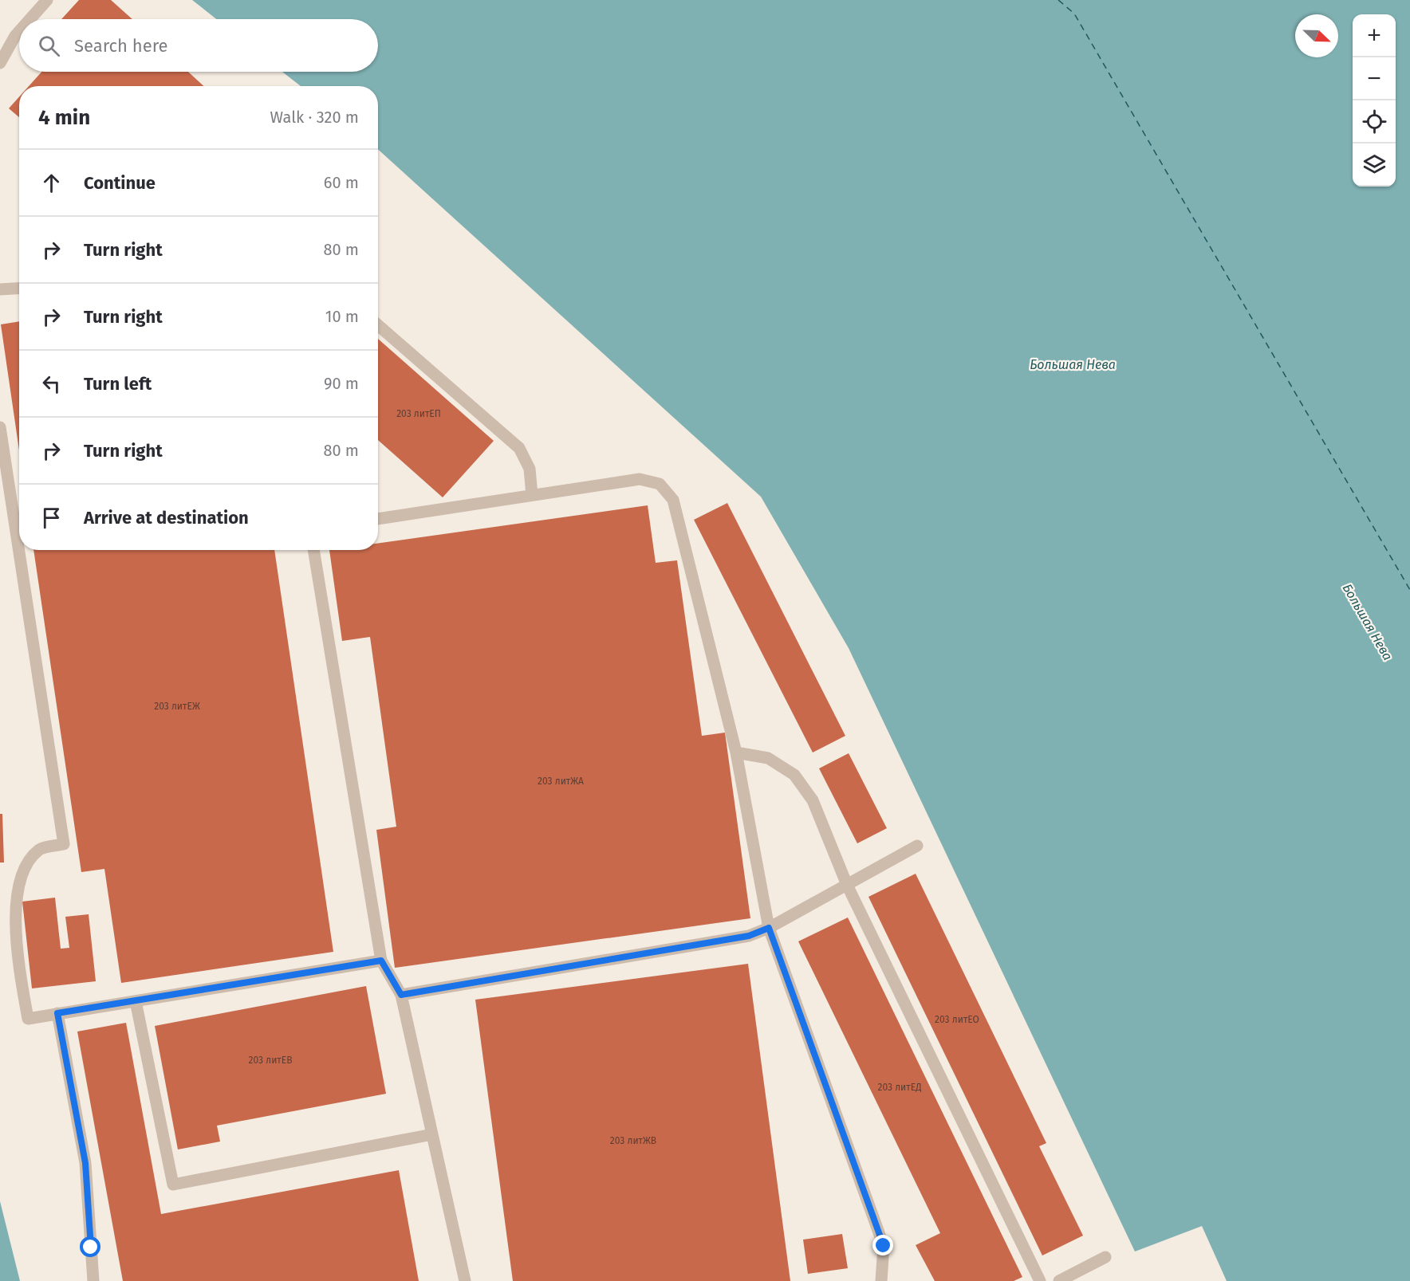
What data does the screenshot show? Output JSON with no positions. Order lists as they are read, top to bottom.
{
  "water": ["Большая Нева"],
  "house_numbers": [
    "203 литЕП",
    "203 литЕЖ",
    "203 литЖА",
    "203 литЕО",
    "203 литЕВ",
    "203 литЕД",
    "203 литЖВ"
  ],
  "north": "bottom right",
  "page": {
    "map_buttons": ["+", "−"],
    "search": "Search here",
    "heading": ["4 min", "Walk · 320 m"],
    "list": [
      ["Continue", "60 m"],
      ["Turn right", "80 m"],
      ["Turn right", "10 m"],
      ["Turn left", "90 m"],
      ["Turn right", "80 m"],
      "Arrive at destination"
    ]
  }
}
